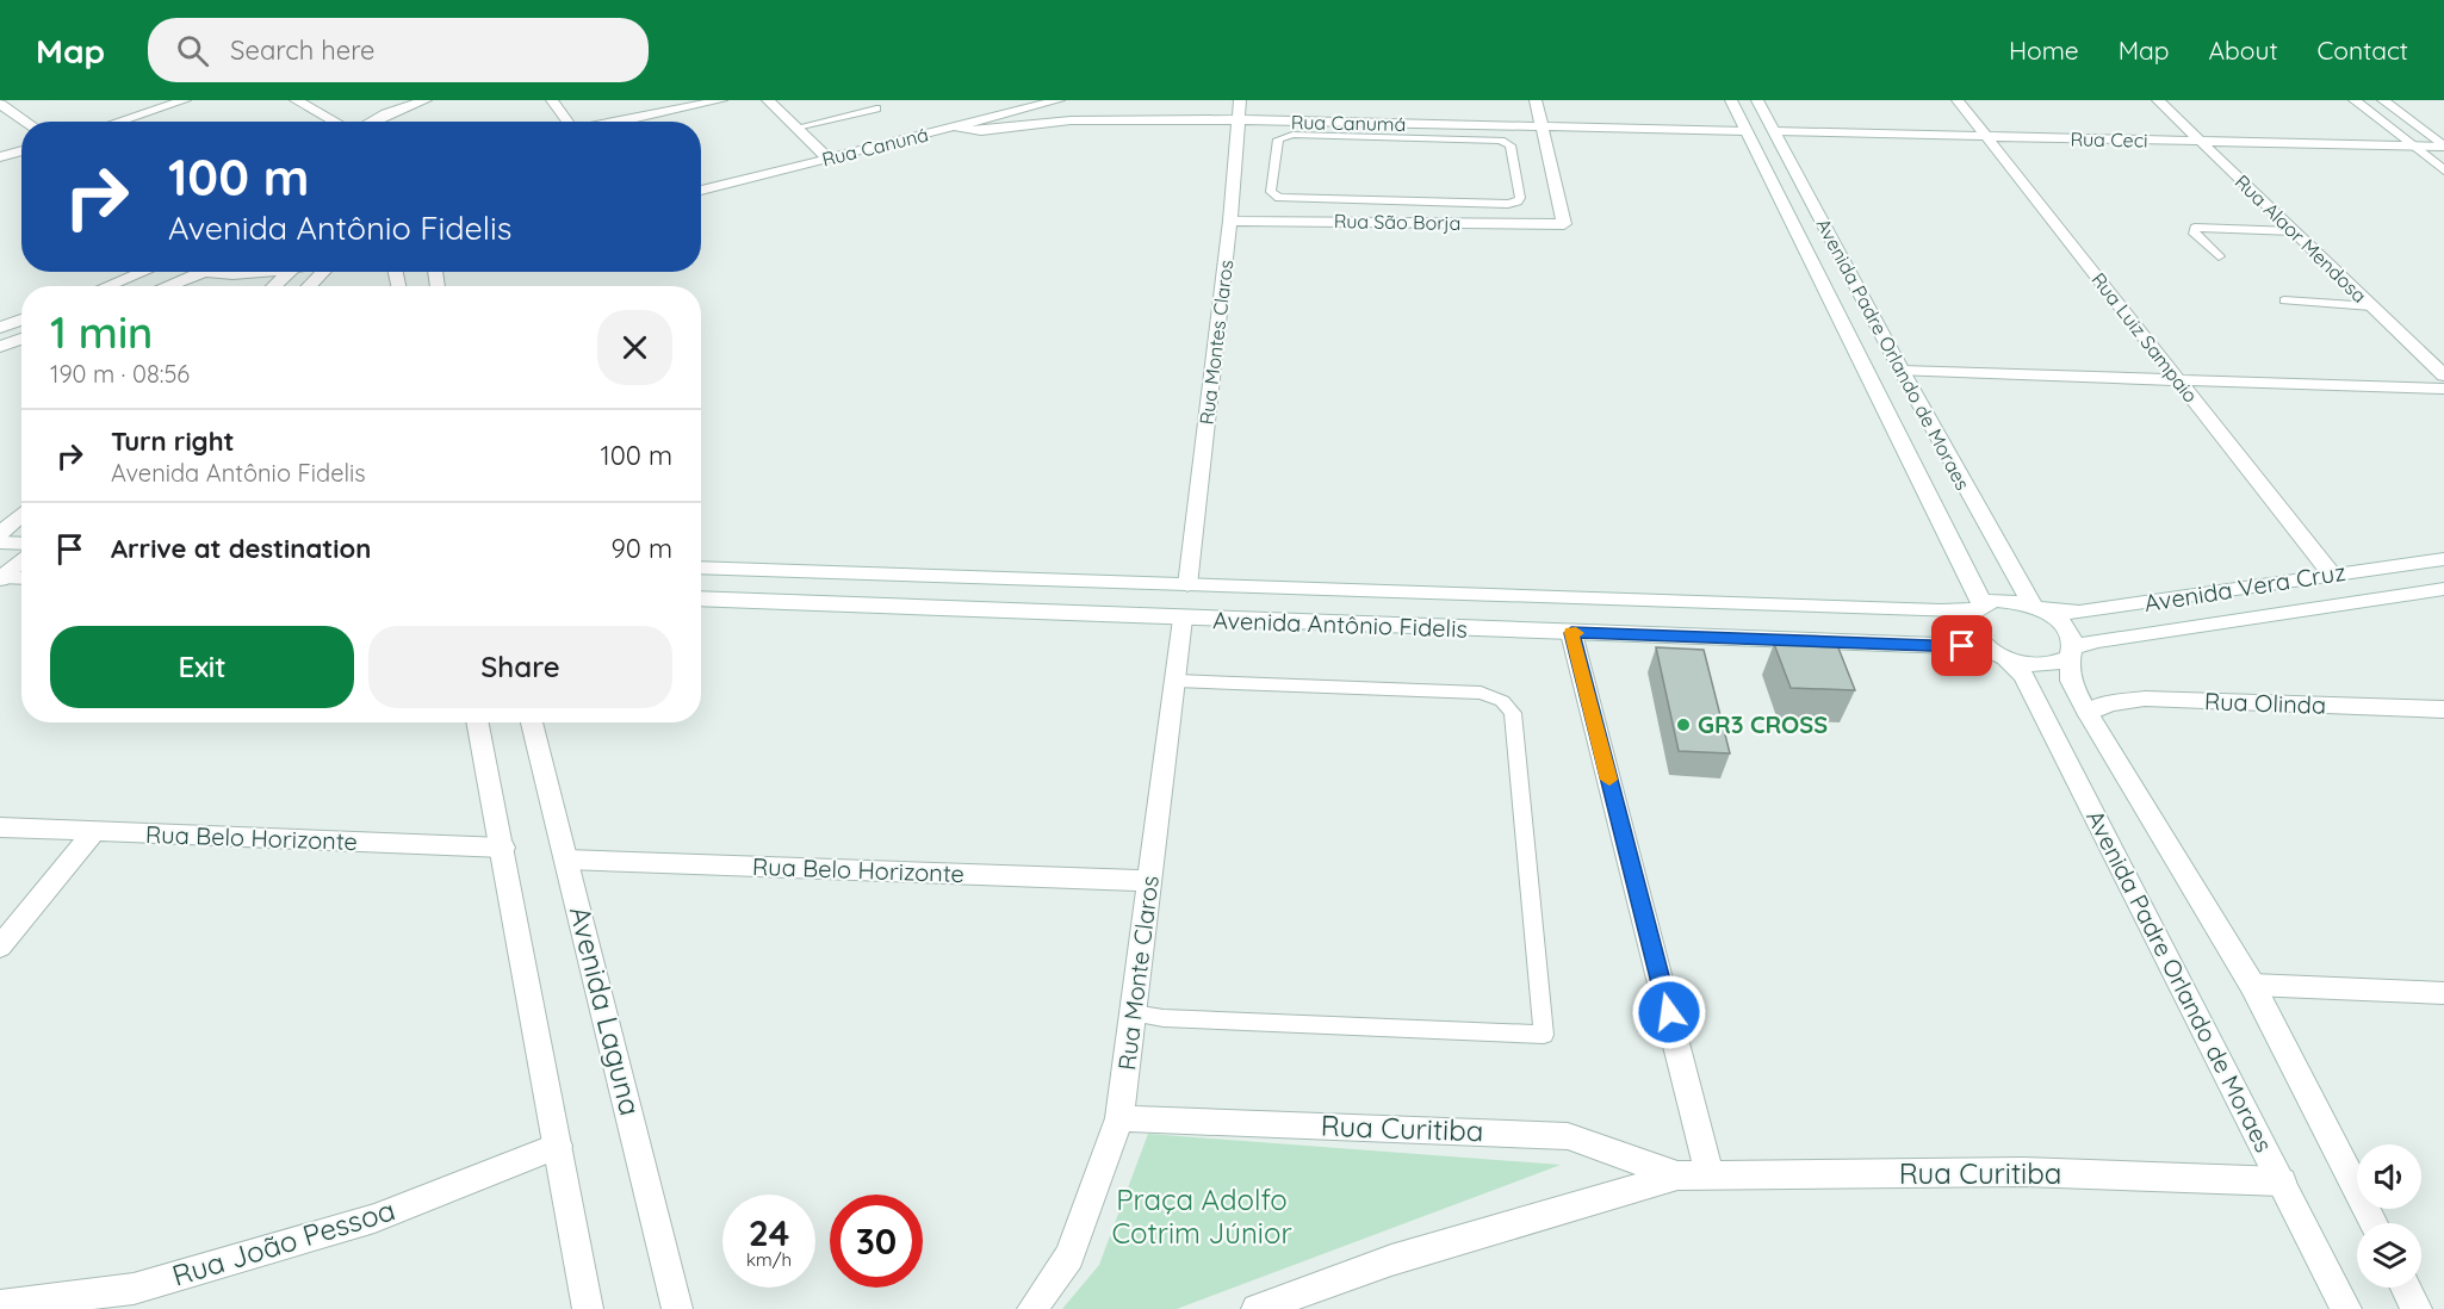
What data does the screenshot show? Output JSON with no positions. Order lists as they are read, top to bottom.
{
  "streets": {
    "street": [
      "Rua Canumá",
      "Rua Ceci",
      "Rua Canuná",
      "Rua São Borja",
      "Rua Alaor Mendosa",
      "Rua Luiz Sampaio",
      "Rua Montes Claros",
      "Avenida Padre Orlando de Moraes",
      "Avenida Vera Cruz",
      "Avenida Antônio Fidelis",
      "Rua Olinda",
      "Rua Belo Horizonte",
      "Rua Monte Claros",
      "Avenida Laguna",
      "Rua Curitiba",
      "Rua João Pessoa"
    ]
  },
  "crossings": [
    ["Rua Canumá", "Rua Canuná"],
    ["Rua Canumá", "Rua São Borja"],
    ["Rua Canumá", "Rua Montes Claros"],
    ["Rua Canumá", "Avenida Padre Orlando de Moraes"],
    ["Rua Ceci", "Rua Alaor Mendosa"],
    ["Rua Ceci", "Rua Luiz Sampaio"],
    ["Rua Ceci", "Avenida Padre Orlando de Moraes"],
    ["Rua São Borja", "Rua Montes Claros"],
    ["Rua Luiz Sampaio", "Avenida Vera Cruz"],
    ["Rua Montes Claros", "Avenida Antônio Fidelis"],
    ["Avenida Padre Orlando de Moraes", "Avenida Vera Cruz"],
    ["Avenida Padre Orlando de Moraes", "Avenida Antônio Fidelis"],
    ["Avenida Padre Orlando de Moraes", "Rua Olinda"],
    ["Avenida Padre Orlando de Moraes", "Rua Curitiba"],
    ["Avenida Vera Cruz", "Avenida Antônio Fidelis"],
    ["Avenida Antônio Fidelis", "Rua Monte Claros"],
    ["Rua Belo Horizonte", "Rua Monte Claros"],
    ["Rua Belo Horizonte", "Avenida Laguna"],
    ["Rua Monte Claros", "Rua Curitiba"]
  ],
  "parks": ["Praça Adolfo Cotrim Júnior"],
  "places": ["GR3 CROSS"],
  "page": {
    "header": "Map",
    "search": "Search here",
    "nav": [
      "Home",
      "Map",
      "About",
      "Contact"
    ],
    "turn": ["100 m", "Avenida Antônio Fidelis"],
    "heading": ["1 min", "190 m · 08:56"],
    "list": [
      {
        "name": "Turn right",
        "note": "Avenida Antônio Fidelis",
        "value": "100 m"
      },
      {
        "name": "Arrive at destination",
        "value": "90 m"
      }
    ],
    "buttons": ["Exit", "Share"],
    "speed": "24 km/h",
    "limit": "30"
  }
}
